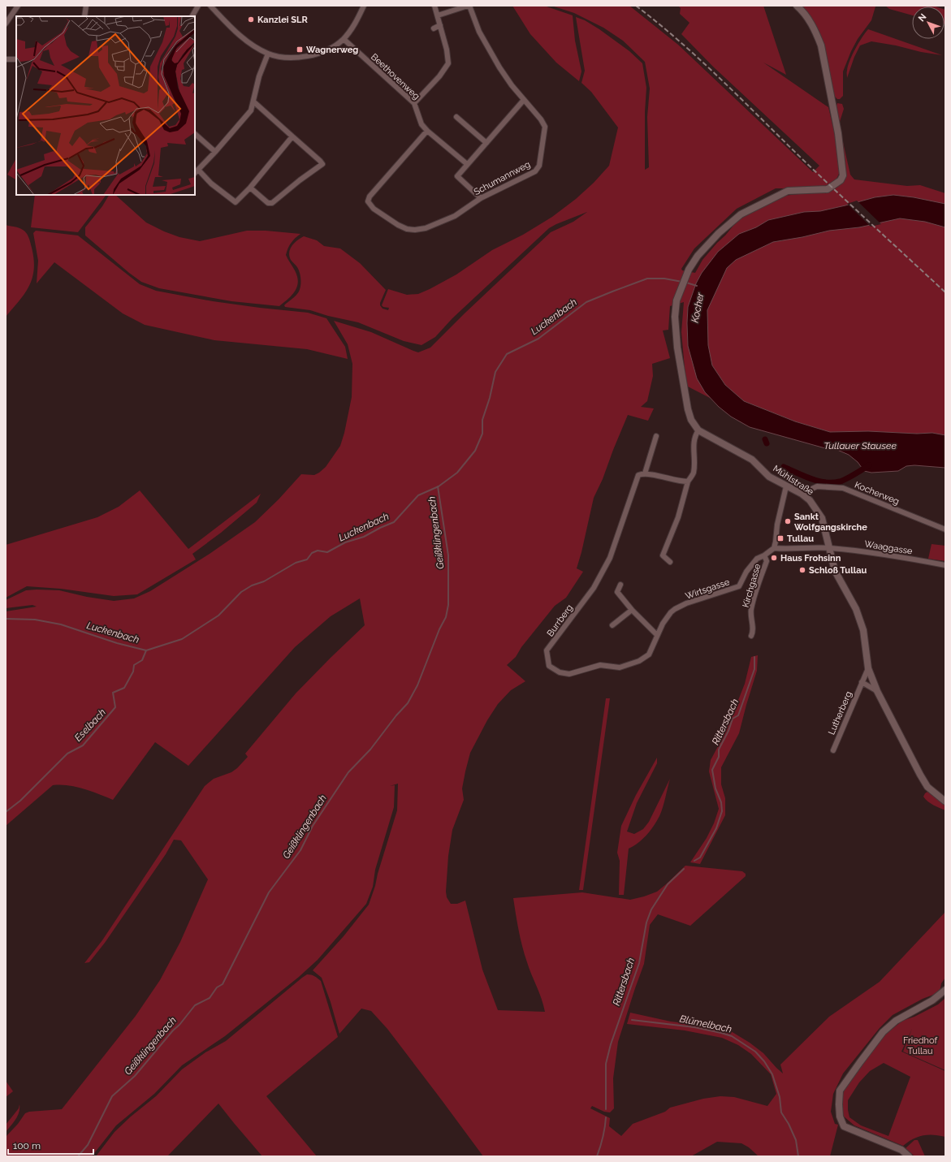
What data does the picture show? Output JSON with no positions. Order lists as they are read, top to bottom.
{
  "streets": {
    "street": [
      "Beethovenweg",
      "Schumannweg",
      "Mühlstraße",
      "Kocherweg",
      "Waaggasse",
      "Kirchgasse",
      "Wirtsgasse",
      "Burrberg",
      "Lutherberg"
    ]
  },
  "crossings": [
    ["Beethovenweg", "Schumannweg"],
    ["Mühlstraße", "Kocherweg"],
    ["Mühlstraße", "Waaggasse"],
    ["Mühlstraße", "Lutherberg"],
    ["Waaggasse", "Kirchgasse"],
    ["Kirchgasse", "Wirtsgasse"],
    ["Wirtsgasse", "Burrberg"]
  ],
  "water": [
    "Kocher",
    "Luckenbach",
    "Tullauer Stausee",
    "Geißklingenbach",
    "Rittersbach",
    "Eselbach",
    "Blümelbach"
  ],
  "parks": ["Friedhof Tullau"],
  "places": {
    "other": [
      "Kanzlei SLR",
      "Sankt Wolfgangskirche",
      "Haus Frohsinn",
      "Schloß Tullau"
    ],
    "transit": ["Wagnerweg", "Tullau"]
  },
  "scale_bar": "100 m",
  "north": "top left"
}
